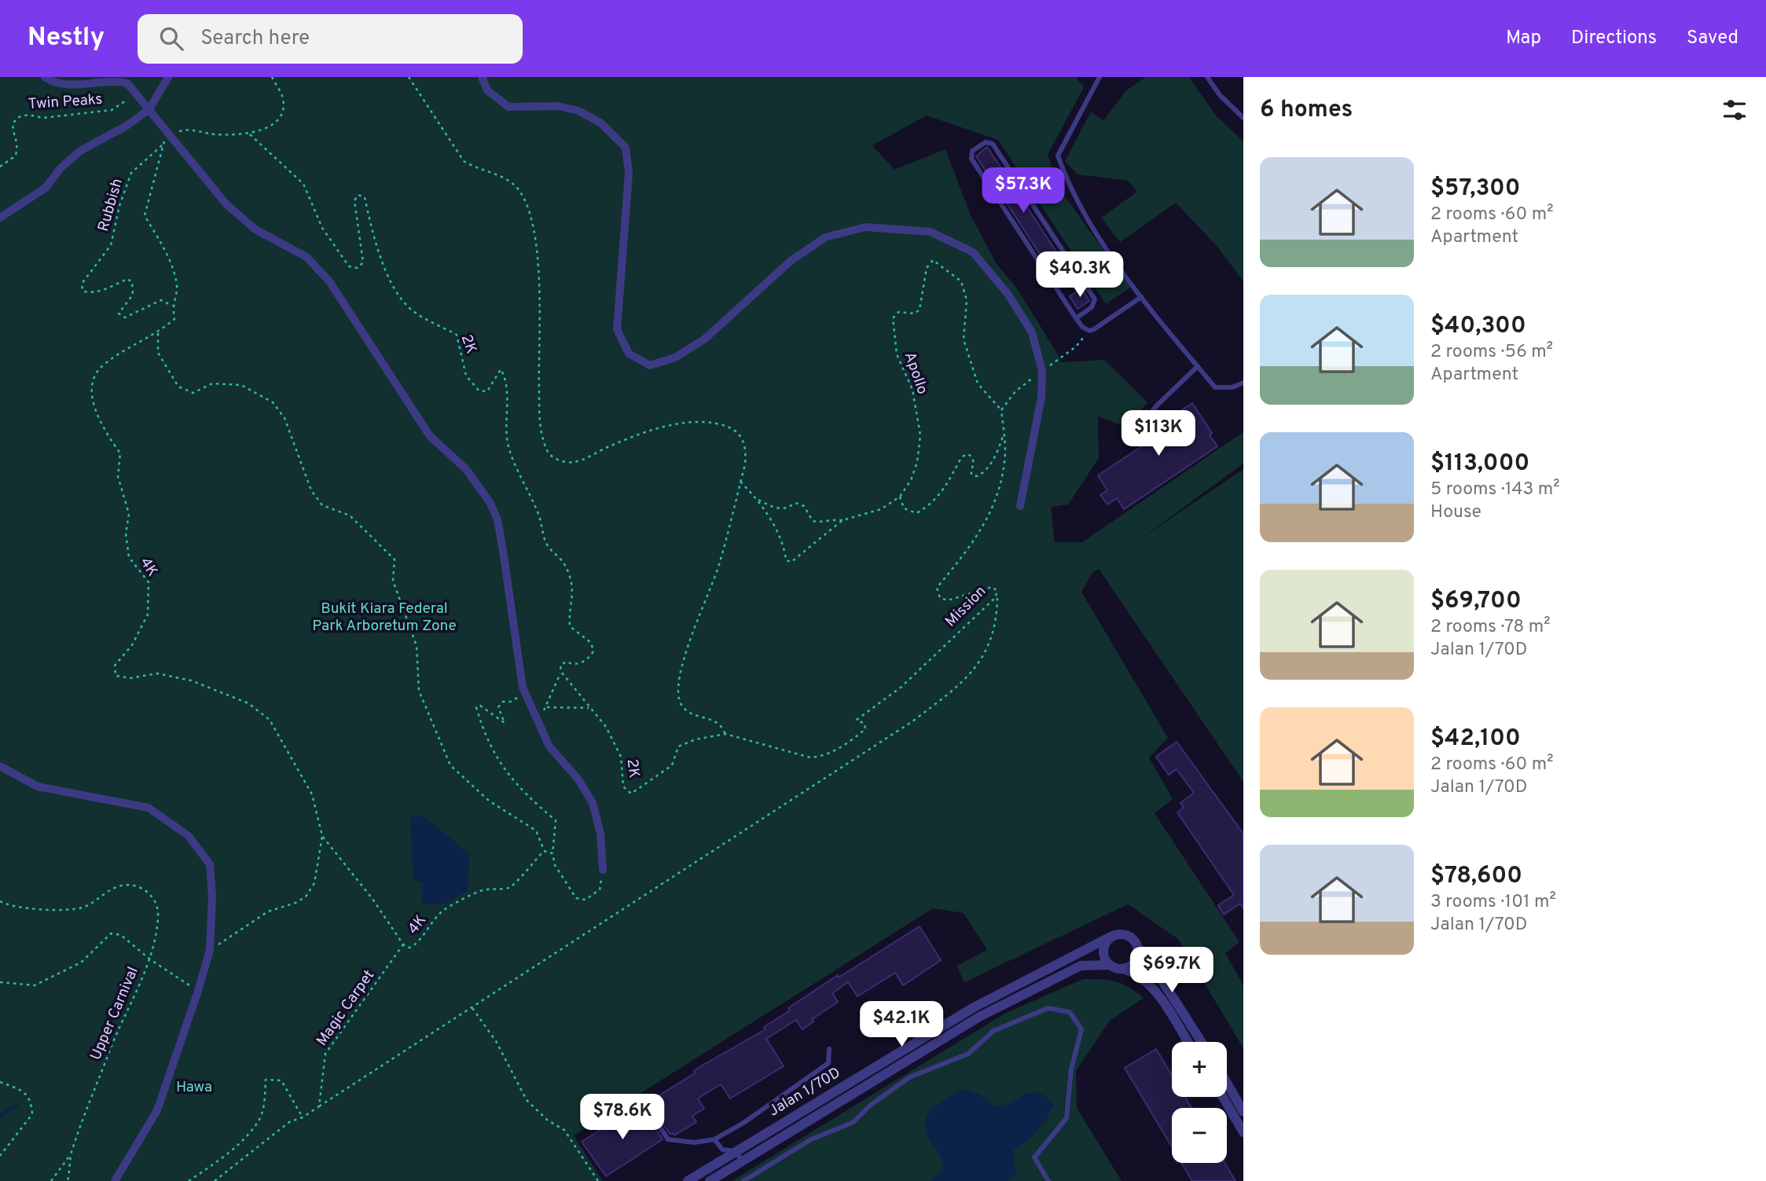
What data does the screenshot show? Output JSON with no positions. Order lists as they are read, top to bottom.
{
  "streets": {
    "street": ["Jalan 1/70D"],
    "path": [
      "Twin Peaks",
      "Rubbish",
      "2K",
      "Apollo",
      "4K",
      "Mission",
      "Magic Carpet",
      "Upper Carnival"
    ]
  },
  "crossings": [
    ["Rubbish", "4K"],
    ["2K", "Mission"],
    ["Apollo", "Mission"],
    ["4K", "Magic Carpet"]
  ],
  "parks": ["Bukit Kiara Federal Park Arboretum Zone", "Hawa"],
  "page": {
    "header": "Nestly",
    "search": "Search here",
    "nav": ["Map", "Directions", "Saved"],
    "heading": "6 homes",
    "list": [
      {
        "name": "$57,300",
        "note": "2 rooms · 60 m² · Apartment"
      },
      {
        "name": "$40,300",
        "note": "2 rooms · 56 m² · Apartment"
      },
      {
        "name": "$113,000",
        "note": "5 rooms · 143 m² · House"
      },
      {
        "name": "$69,700",
        "note": "2 rooms · 78 m² · Jalan 1/70D"
      },
      {
        "name": "$42,100",
        "note": "2 rooms · 60 m² · Jalan 1/70D"
      },
      {
        "name": "$78,600",
        "note": "3 rooms · 101 m² · Jalan 1/70D"
      }
    ],
    "price": [
      "$57.3K",
      "$40.3K",
      "$113K",
      "$69.7K",
      "$42.1K",
      "$78.6K"
    ],
    "map_buttons": ["+", "−"]
  }
}
